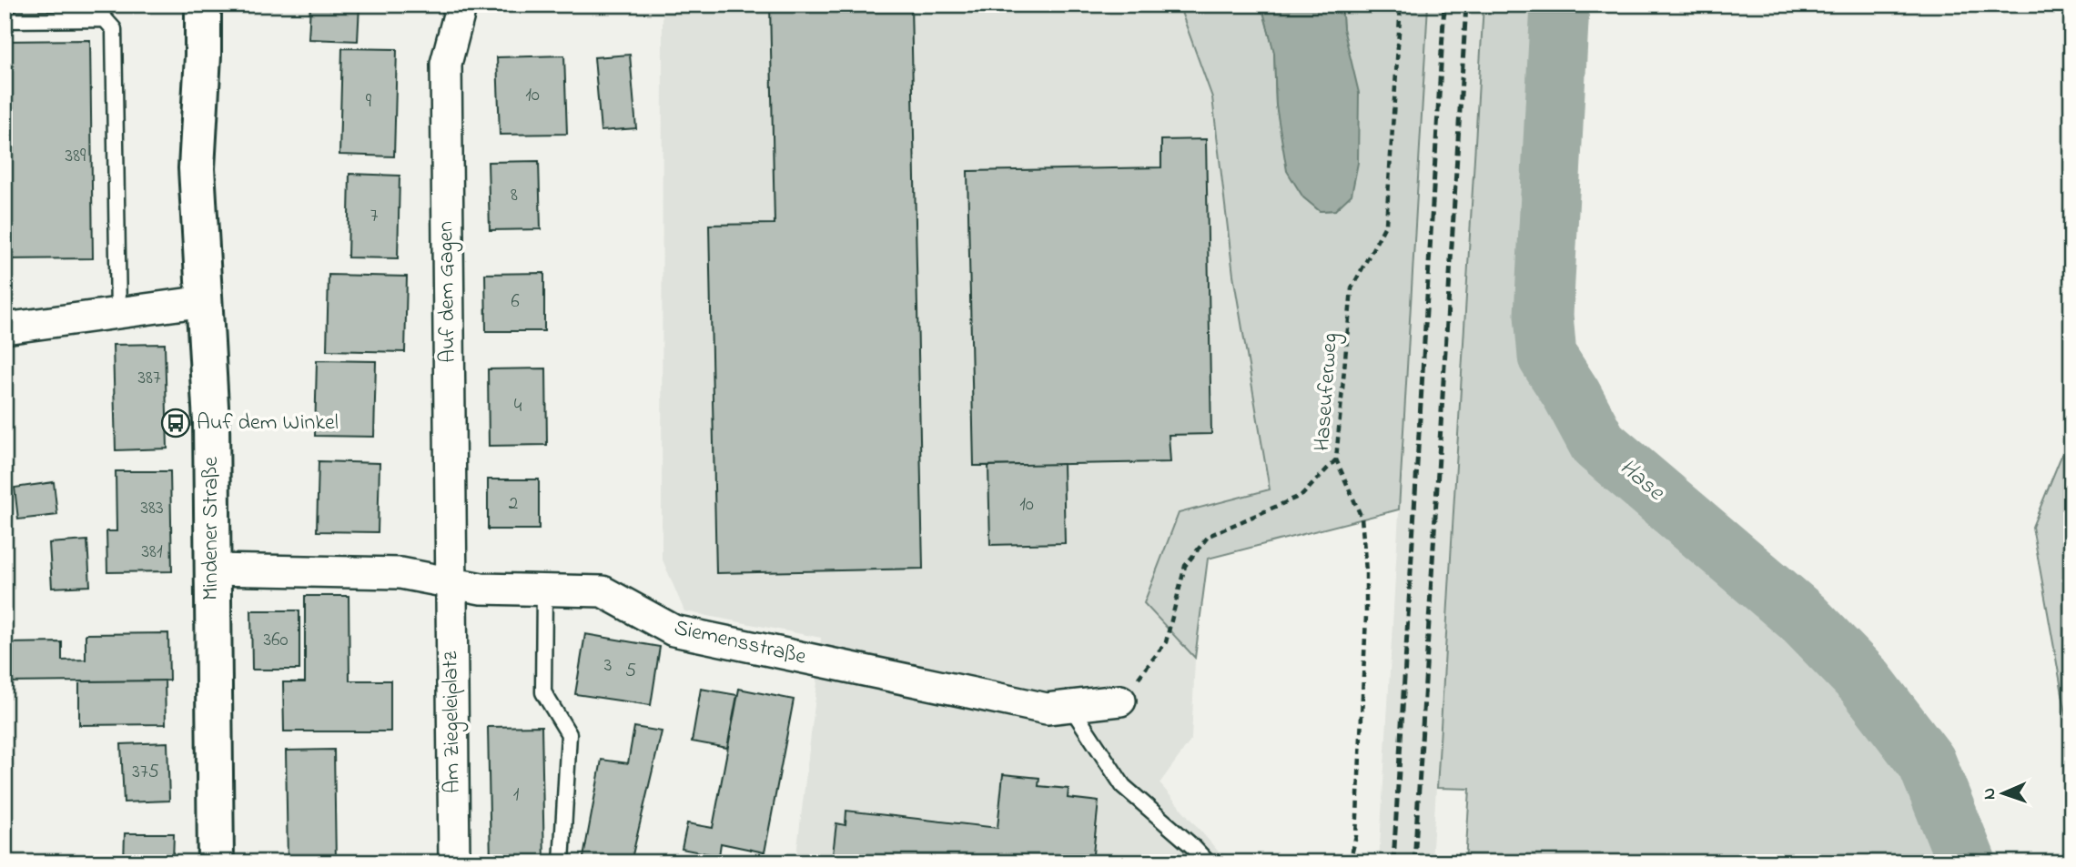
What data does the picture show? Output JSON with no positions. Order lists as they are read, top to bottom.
{
  "streets": {
    "main road": ["Mindener Straße"],
    "street": ["Auf dem Gagen", "Siemensstraße", "Am Ziegeleiplatz"],
    "path": ["Haseuferweg"]
  },
  "crossings": [
    ["Auf dem Gagen", "Siemensstraße"],
    ["Auf dem Gagen", "Am Ziegeleiplatz"],
    ["Mindener Straße", "Siemensstraße"],
    ["Siemensstraße", "Am Ziegeleiplatz"]
  ],
  "water": ["Hase"],
  "places": {
    "bus stop": ["Auf dem Winkel"]
  },
  "house_numbers": [
    "10",
    "9",
    "389",
    "8",
    "7",
    "6",
    "387",
    "4",
    "2",
    "10",
    "383",
    "381",
    "360",
    "3",
    "5",
    "375",
    "1"
  ],
  "north": "left"
}
